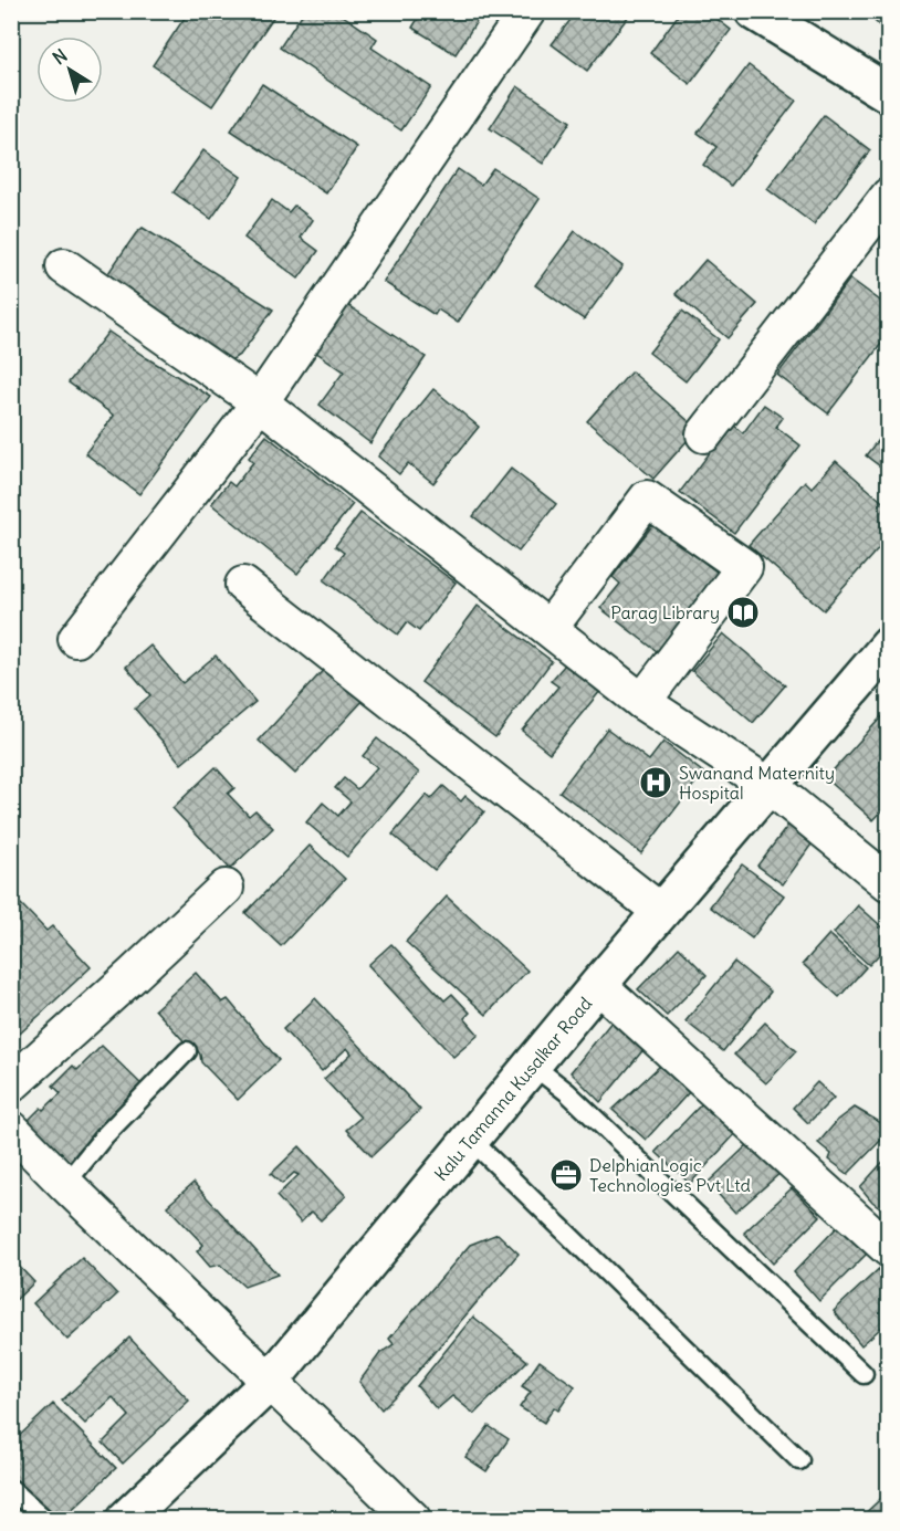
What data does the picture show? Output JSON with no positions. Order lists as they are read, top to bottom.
{
  "streets": {
    "main road": ["Kalu Tamanna Kusalkar Road"]
  },
  "places": {
    "library": ["Parag Library"],
    "hospital": ["Swanand Maternity Hospital"],
    "office": ["DelphianLogic Technologies Pvt Ltd"]
  },
  "north": "top left"
}
